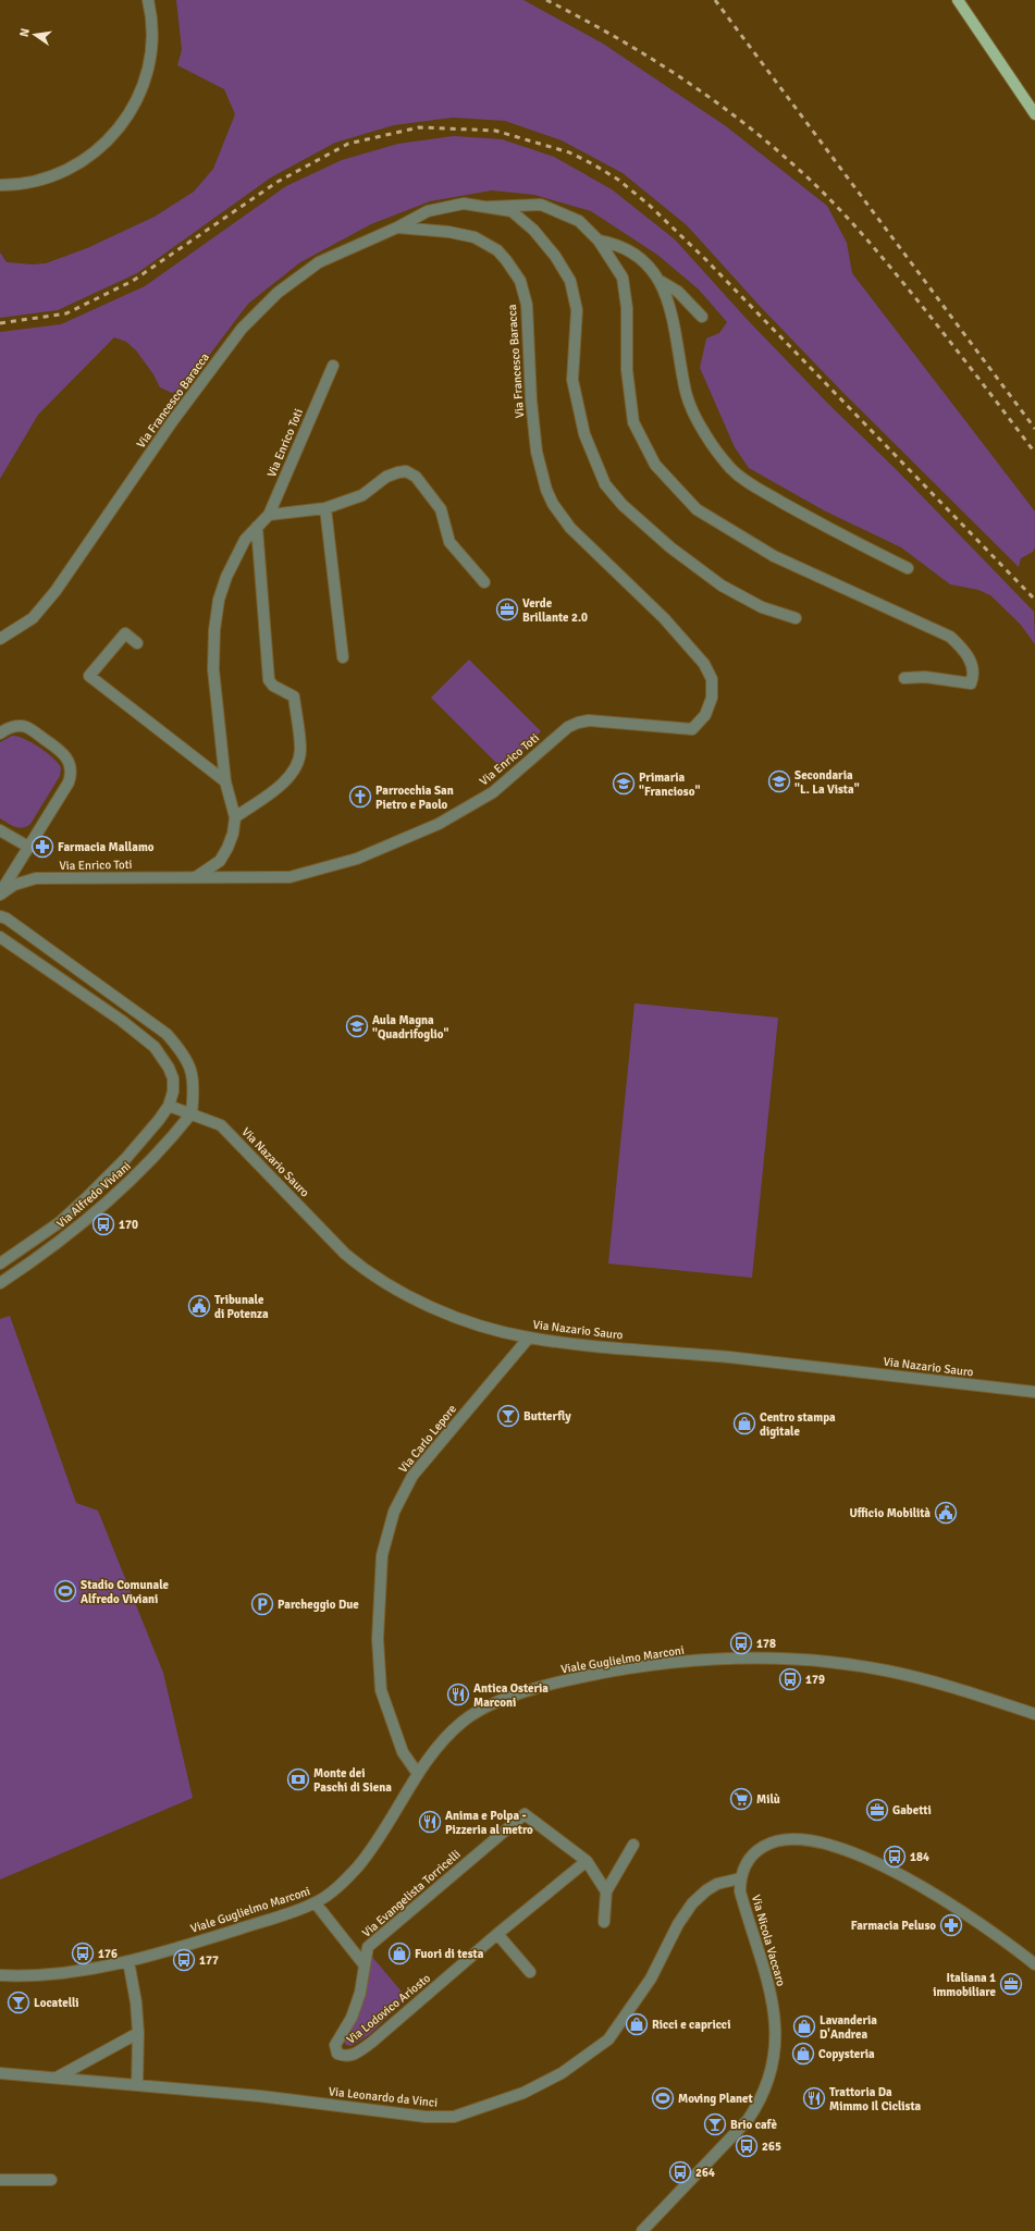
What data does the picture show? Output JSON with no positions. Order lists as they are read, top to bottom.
{
  "streets": {
    "street": [
      "Via Francesco Baracca",
      "Via Enrico Toti",
      "Via Nazario Sauro",
      "Via Alfredo Viviani",
      "Via Carlo Lepore",
      "Viale Guglielmo Marconi",
      "Via Evangelista Torricelli",
      "Via Nicola Vaccaro",
      "Via Lodovico Ariosto",
      "Via Leonardo da Vinci"
    ]
  },
  "crossings": [
    ["Via Francesco Baracca", "Via Enrico Toti"],
    ["Via Nazario Sauro", "Via Alfredo Viviani"],
    ["Via Nazario Sauro", "Via Carlo Lepore"],
    ["Via Carlo Lepore", "Viale Guglielmo Marconi"],
    ["Via Evangelista Torricelli", "Via Lodovico Ariosto"],
    ["Via Nicola Vaccaro", "Via Leonardo da Vinci"]
  ],
  "places": {
    "office": ["Verde Brillante 2.0", "Gabetti", "Italiana 1 immobiliare"],
    "school or university": ["Secondaria \"L. La Vista\"", "Primaria \"Francioso\"", "Aula Magna \"Quadrifoglio\""],
    "church": ["Parrocchia San Pietro e Paolo"],
    "pharmacy": ["Farmacia Mallamo", "Farmacia Peluso"],
    "bus stop": [
      "170",
      "178",
      "179",
      "184",
      "176",
      "177",
      "265",
      "264"
    ],
    "public building": ["Tribunale di Potenza", "Ufficio Mobilità"],
    "bar": ["Butterfly", "Locatelli", "Brio cafè"],
    "shop": [
      "Centro stampa digitale",
      "Fuori di testa",
      "Ricci e capricci",
      "Lavanderia D'Andrea",
      "Copysteria"
    ],
    "sports": ["Stadio Comunale Alfredo Viviani", "Moving Planet"],
    "parking": ["Parcheggio Due"],
    "restaurant": ["Antica Osteria Marconi", "Anima e Polpa - Pizzeria al metro", "Trattoria Da Mimmo Il Ciclista"],
    "bank": ["Monte dei Paschi di Siena"],
    "supermarket": ["Milù"]
  },
  "north": "left"
}
